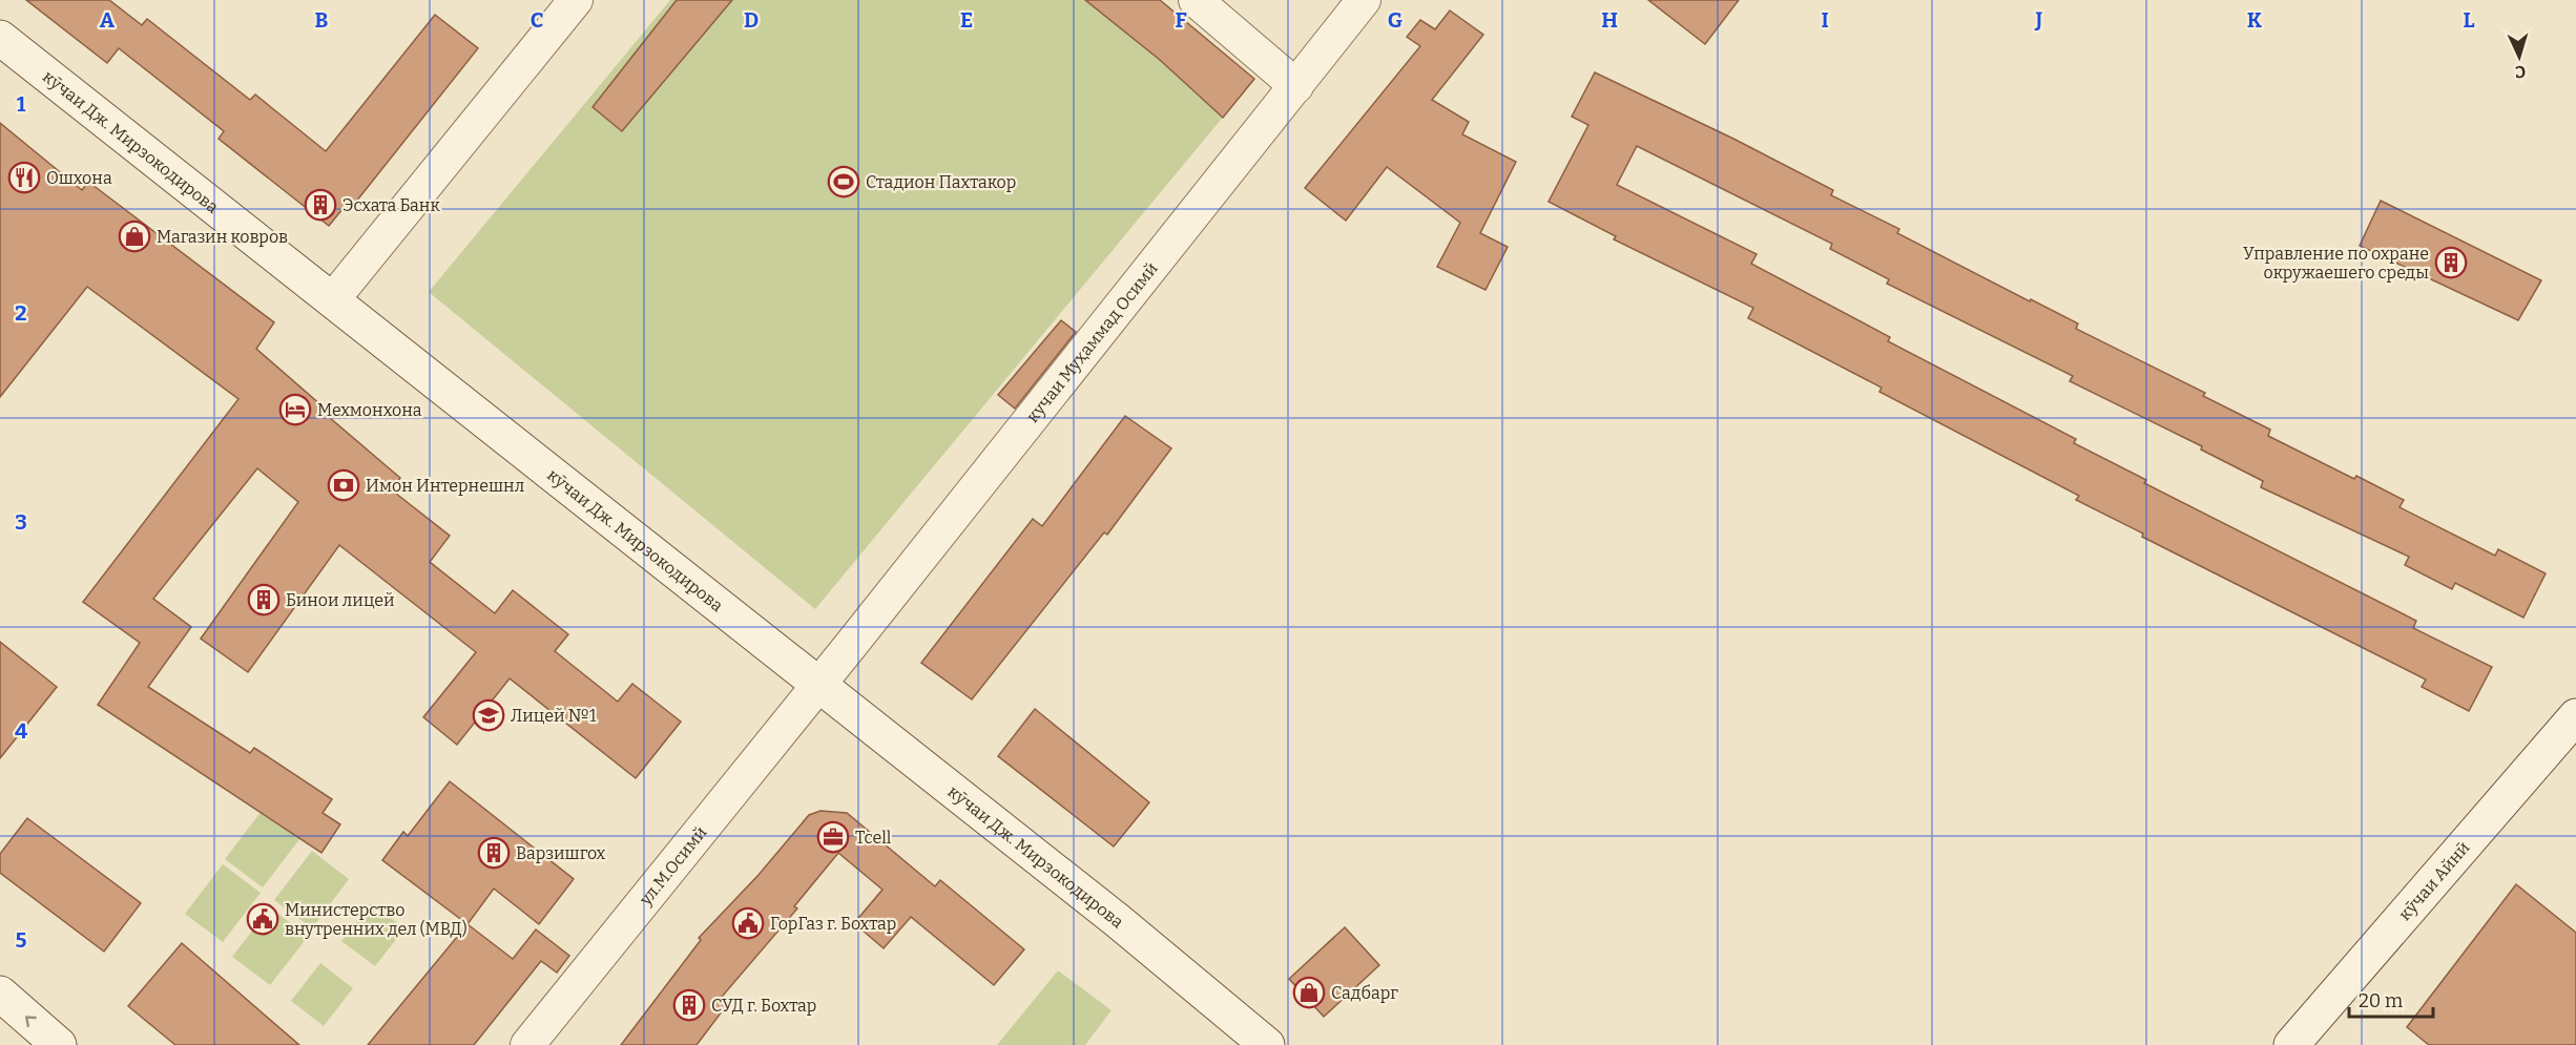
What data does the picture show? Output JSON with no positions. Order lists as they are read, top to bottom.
{
  "streets": {
    "street": [
      "кӯчаи Дж. Мирзокодирова",
      "кучаи Муҳаммад Осимй",
      "ул.М.Осимй",
      "кӯчаи Айнӣ"
    ]
  },
  "crossings": [
    ["кӯчаи Дж. Мирзокодирова", "кучаи Муҳаммад Осимй"],
    ["кӯчаи Дж. Мирзокодирова", "ул.М.Осимй"],
    ["кучаи Муҳаммад Осимй", "ул.М.Осимй"]
  ],
  "places": {
    "restaurant": ["Ошхона"],
    "sports": ["Стадион Пахтакор"],
    "building": [
      "Эсхата Банк",
      "Управление по охране окружаешего среды",
      "Бинои лицей",
      "Варзишгох",
      "СУД г. Бохтар"
    ],
    "shop": ["Магазин ковров", "Садбарг"],
    "hotel": ["Мехмонхона"],
    "bank": ["Имон Интернешнл"],
    "school or university": ["Лицей №1"],
    "office": ["Tcell"],
    "public building": ["Министерство внутренних дел (МВД)", "ГорГаз г. Бохтар"]
  },
  "scale_bar": "20 m",
  "north": "bottom",
  "grid": {
    "columns": [
      "A",
      "B",
      "C",
      "D",
      "E",
      "F",
      "G",
      "H",
      "I",
      "J",
      "K",
      "L"
    ],
    "rows": [
      "1",
      "2",
      "3",
      "4",
      "5"
    ]
  }
}
